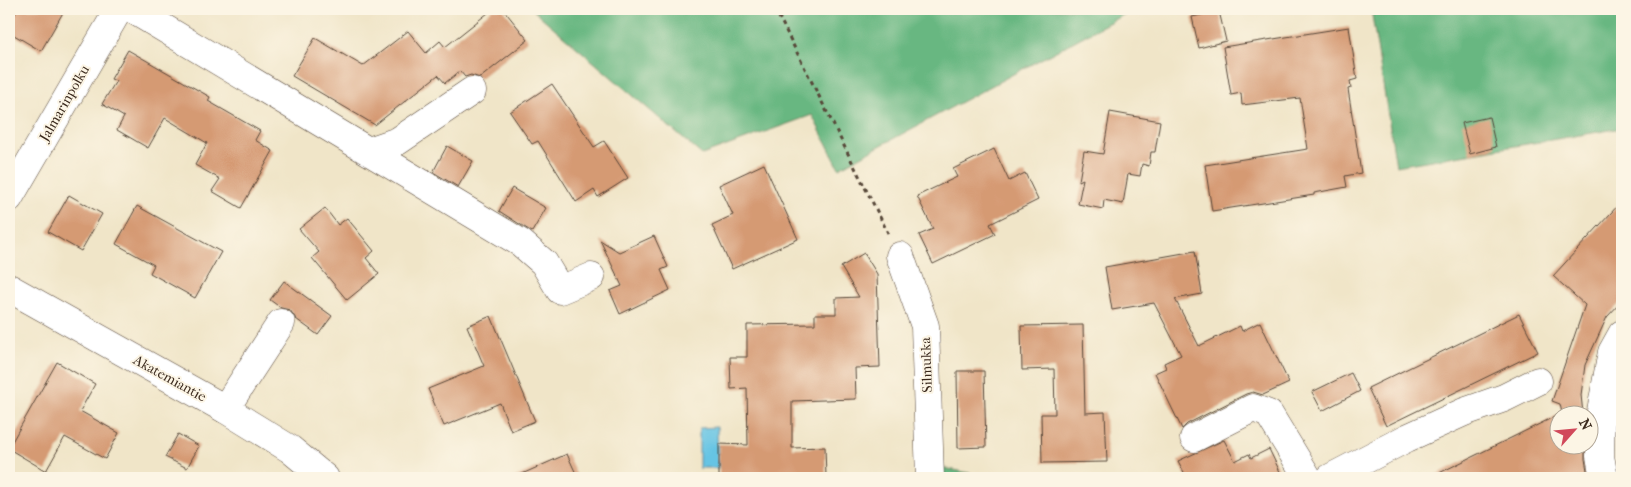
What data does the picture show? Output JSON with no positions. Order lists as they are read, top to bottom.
{
  "streets": {
    "street": ["Jalmarinpolku", "Silmukka", "Akatemiantie"]
  },
  "north": "top right"
}
